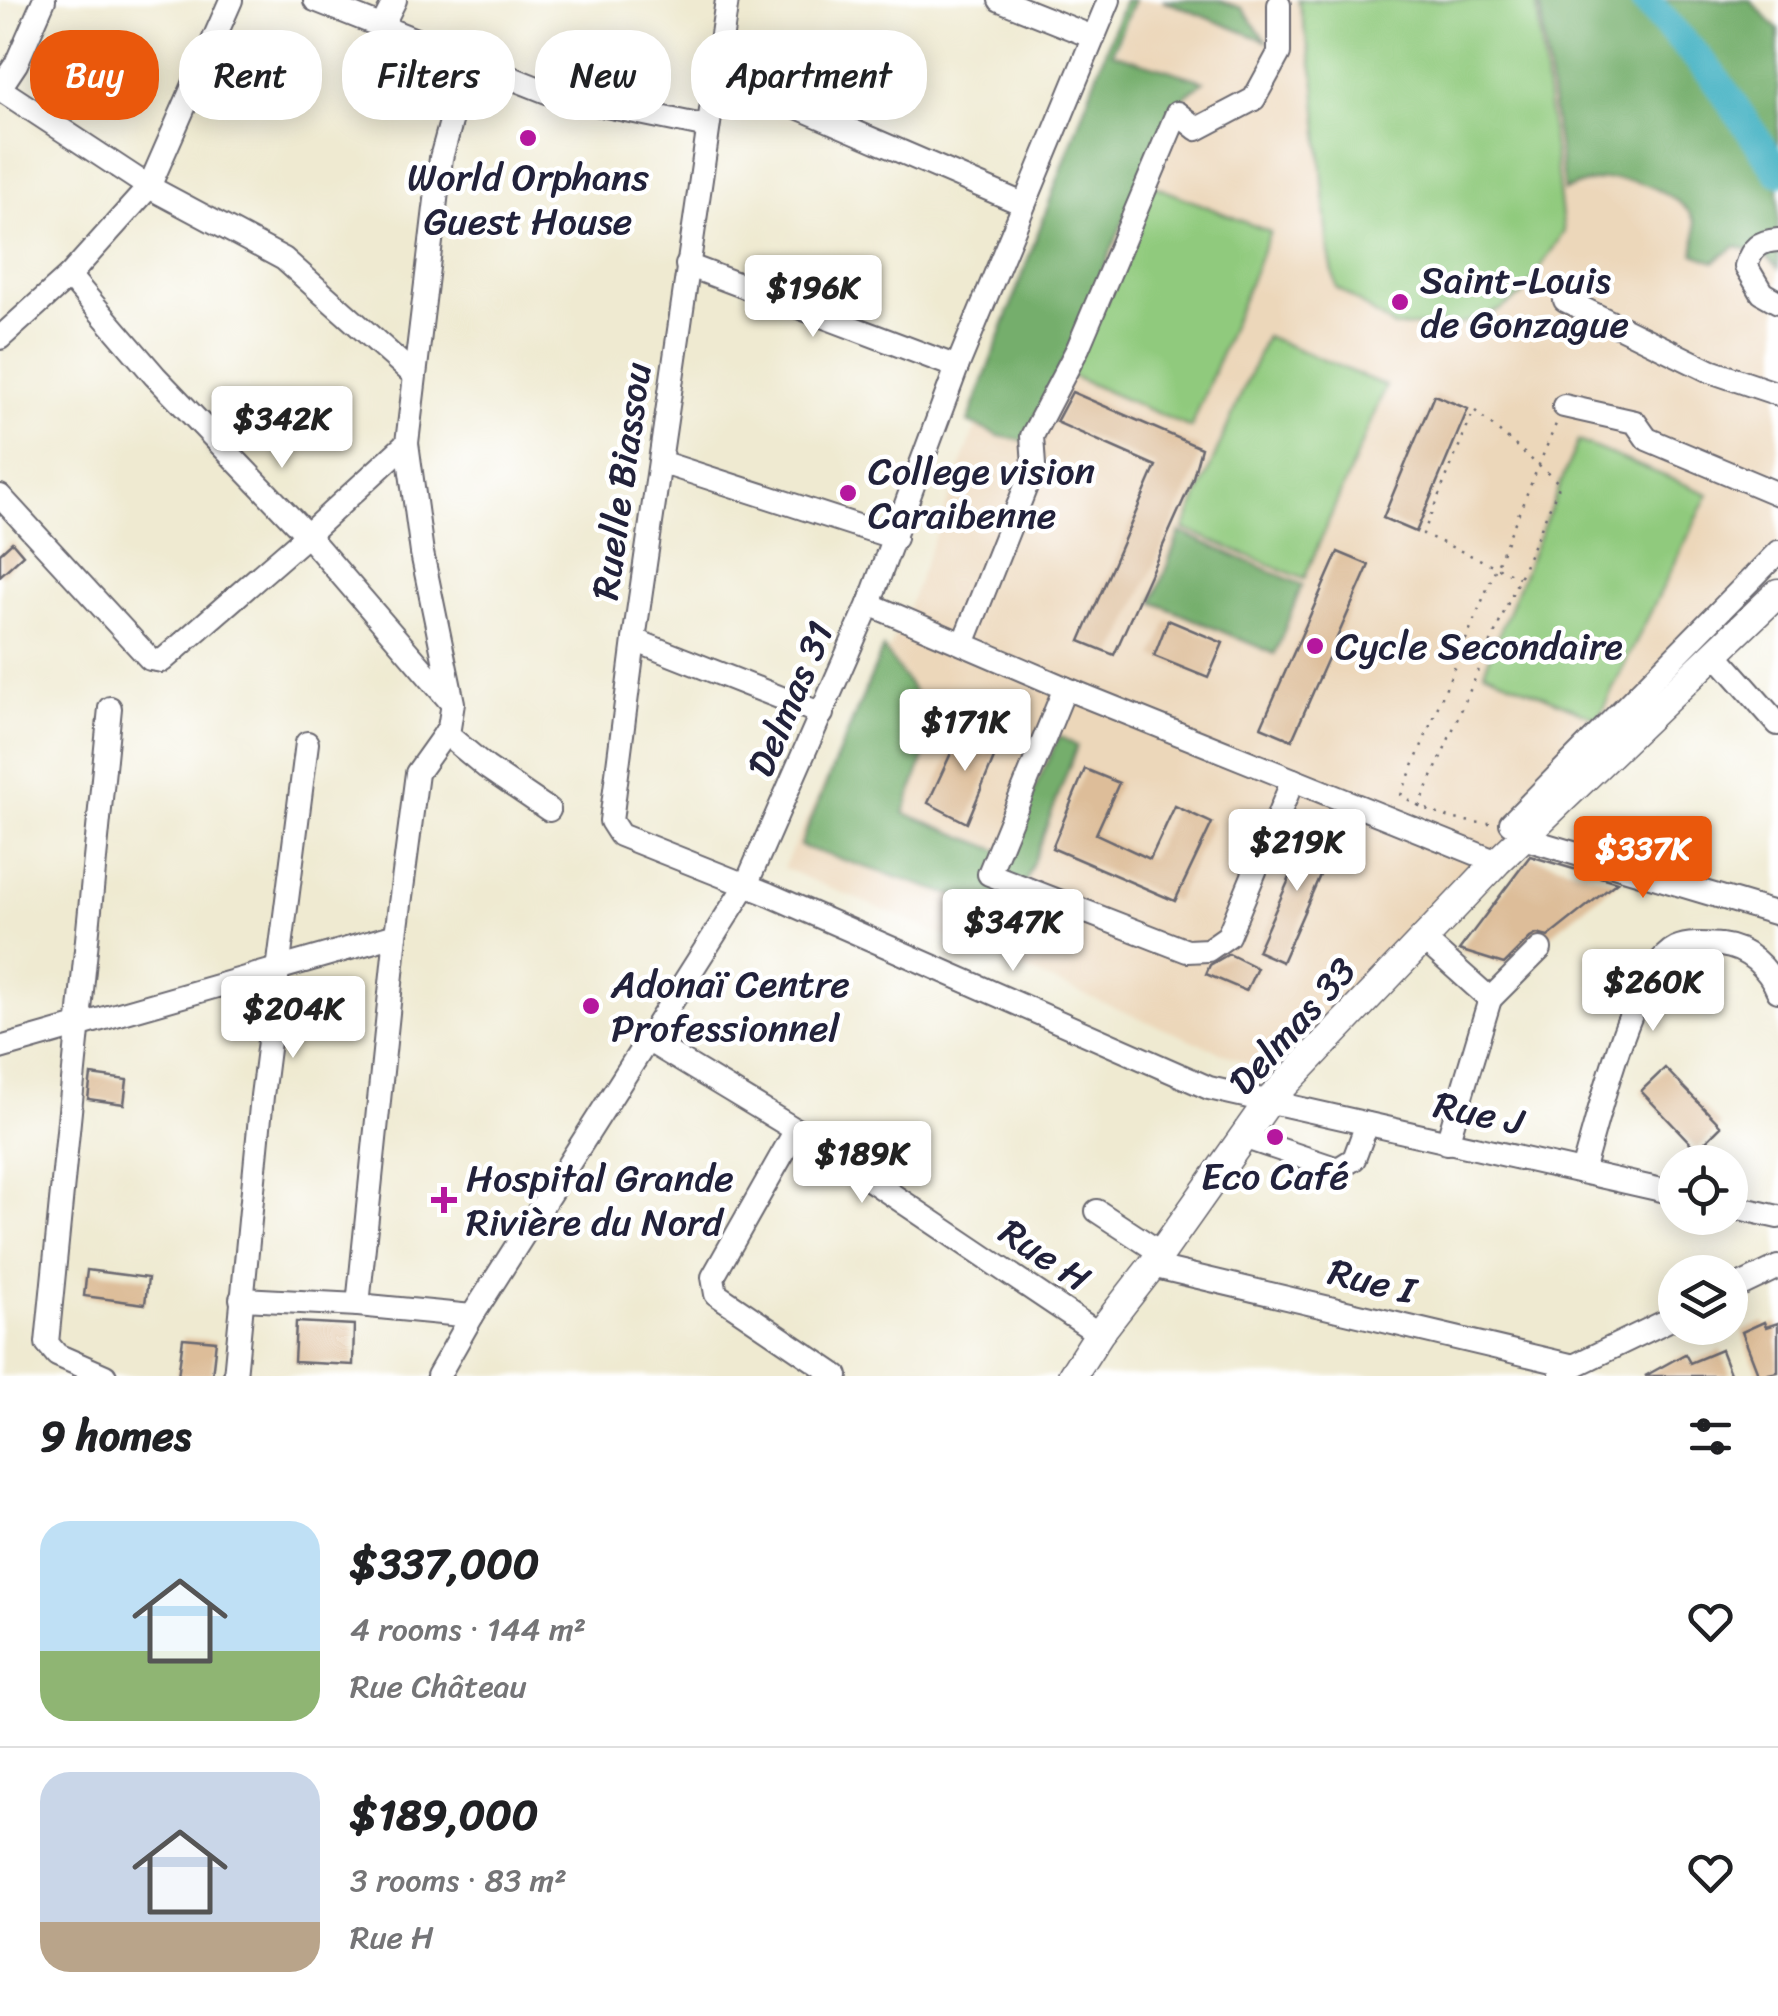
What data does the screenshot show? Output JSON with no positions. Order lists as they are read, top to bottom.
{
  "streets": {
    "main road": ["Delmas 33"],
    "street": [
      "Ruelle Biassou",
      "Delmas 31",
      "Rue J",
      "Rue H",
      "Rue I"
    ]
  },
  "crossings": [
    ["Ruelle Biassou", "Delmas 31"],
    ["Ruelle Biassou", "Rue J"],
    ["Delmas 31", "Rue J"],
    ["Delmas 31", "Rue H"],
    ["Delmas 33", "Rue J"],
    ["Delmas 33", "Rue H"],
    ["Delmas 33", "Rue I"]
  ],
  "places": {
    "other": [
      "World Orphans Guest House",
      "Saint-Louis de Gonzague",
      "College vision Caraibenne",
      "Cycle Secondaire",
      "Adonaï Centre Professionnel",
      "Eco Café"
    ],
    "health": ["Hospital Grande Rivière du Nord"]
  },
  "page": {
    "chip": [
      "Buy",
      "Rent",
      "Filters",
      "New",
      "Apartment"
    ],
    "price": [
      "$196K",
      "$342K",
      "$171K",
      "$219K",
      "$337K",
      "$347K",
      "$260K",
      "$204K",
      "$189K"
    ],
    "heading": "9 homes",
    "list": [
      {
        "name": "$337,000",
        "note": "4 rooms · 144 m² · Rue Château"
      },
      {
        "name": "$189,000",
        "note": "3 rooms · 83 m² · Rue H"
      }
    ]
  }
}
